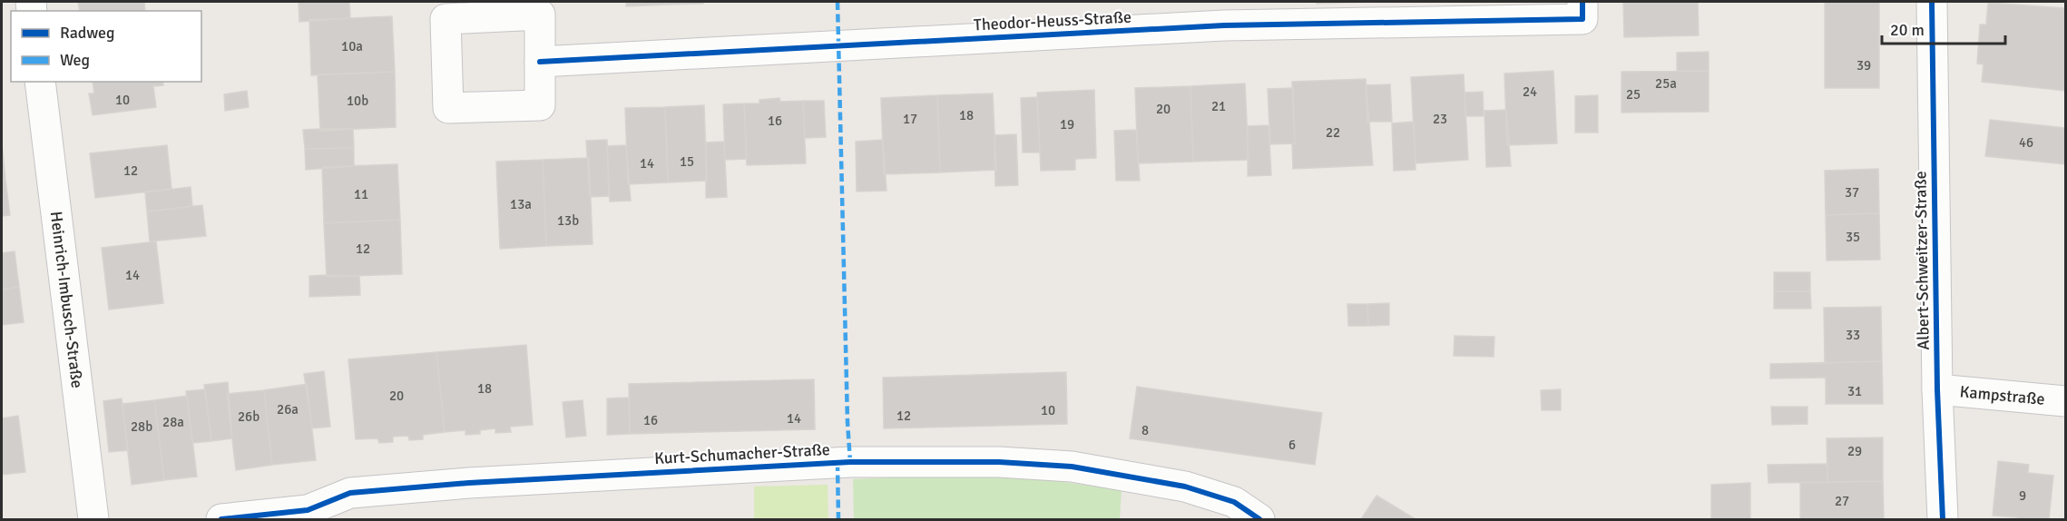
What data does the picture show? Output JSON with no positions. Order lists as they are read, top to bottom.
{
  "streets": {
    "street": [
      "Theodor-Heuss-Straße",
      "Albert-Schweitzer-Straße",
      "Heinrich-Imbusch-Straße",
      "Kampstraße",
      "Kurt-Schumacher-Straße"
    ]
  },
  "crossings": [
    ["Albert-Schweitzer-Straße", "Kampstraße"]
  ],
  "house_numbers": [
    "10a",
    "39",
    "25a",
    "24",
    "25",
    "10",
    "10b",
    "21",
    "20",
    "18",
    "17",
    "23",
    "16",
    "19",
    "22",
    "46",
    "15",
    "14",
    "12",
    "37",
    "11",
    "13a",
    "13b",
    "35",
    "12",
    "14",
    "33",
    "18",
    "31",
    "20",
    "26a",
    "10",
    "12",
    "26b",
    "14",
    "16",
    "28a",
    "28b",
    "8",
    "6",
    "29",
    "9",
    "27"
  ],
  "legend": ["Radweg", "Weg"],
  "scale_bar": "20 m"
}
